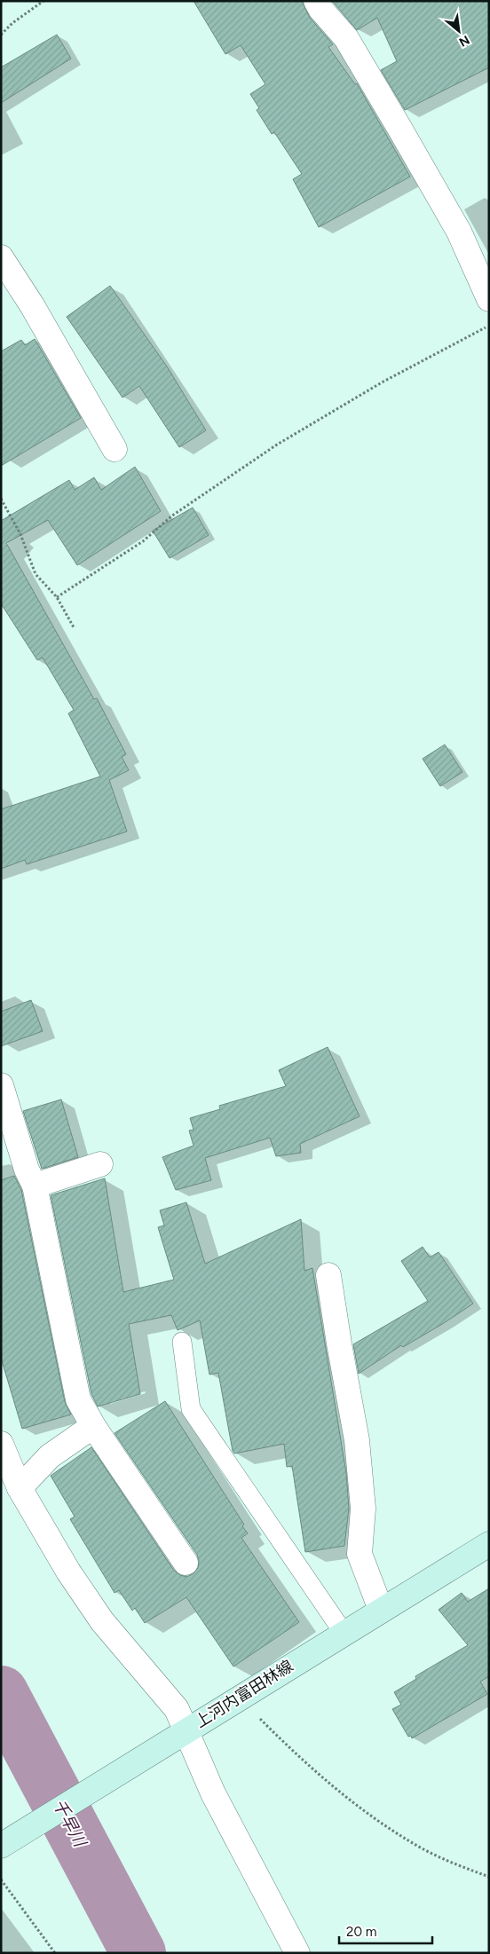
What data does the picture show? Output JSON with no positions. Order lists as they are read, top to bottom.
{
  "streets": {
    "main road": ["上河内富田林線"]
  },
  "water": ["千早川"],
  "scale_bar": "20 m",
  "north": "bottom right"
}
